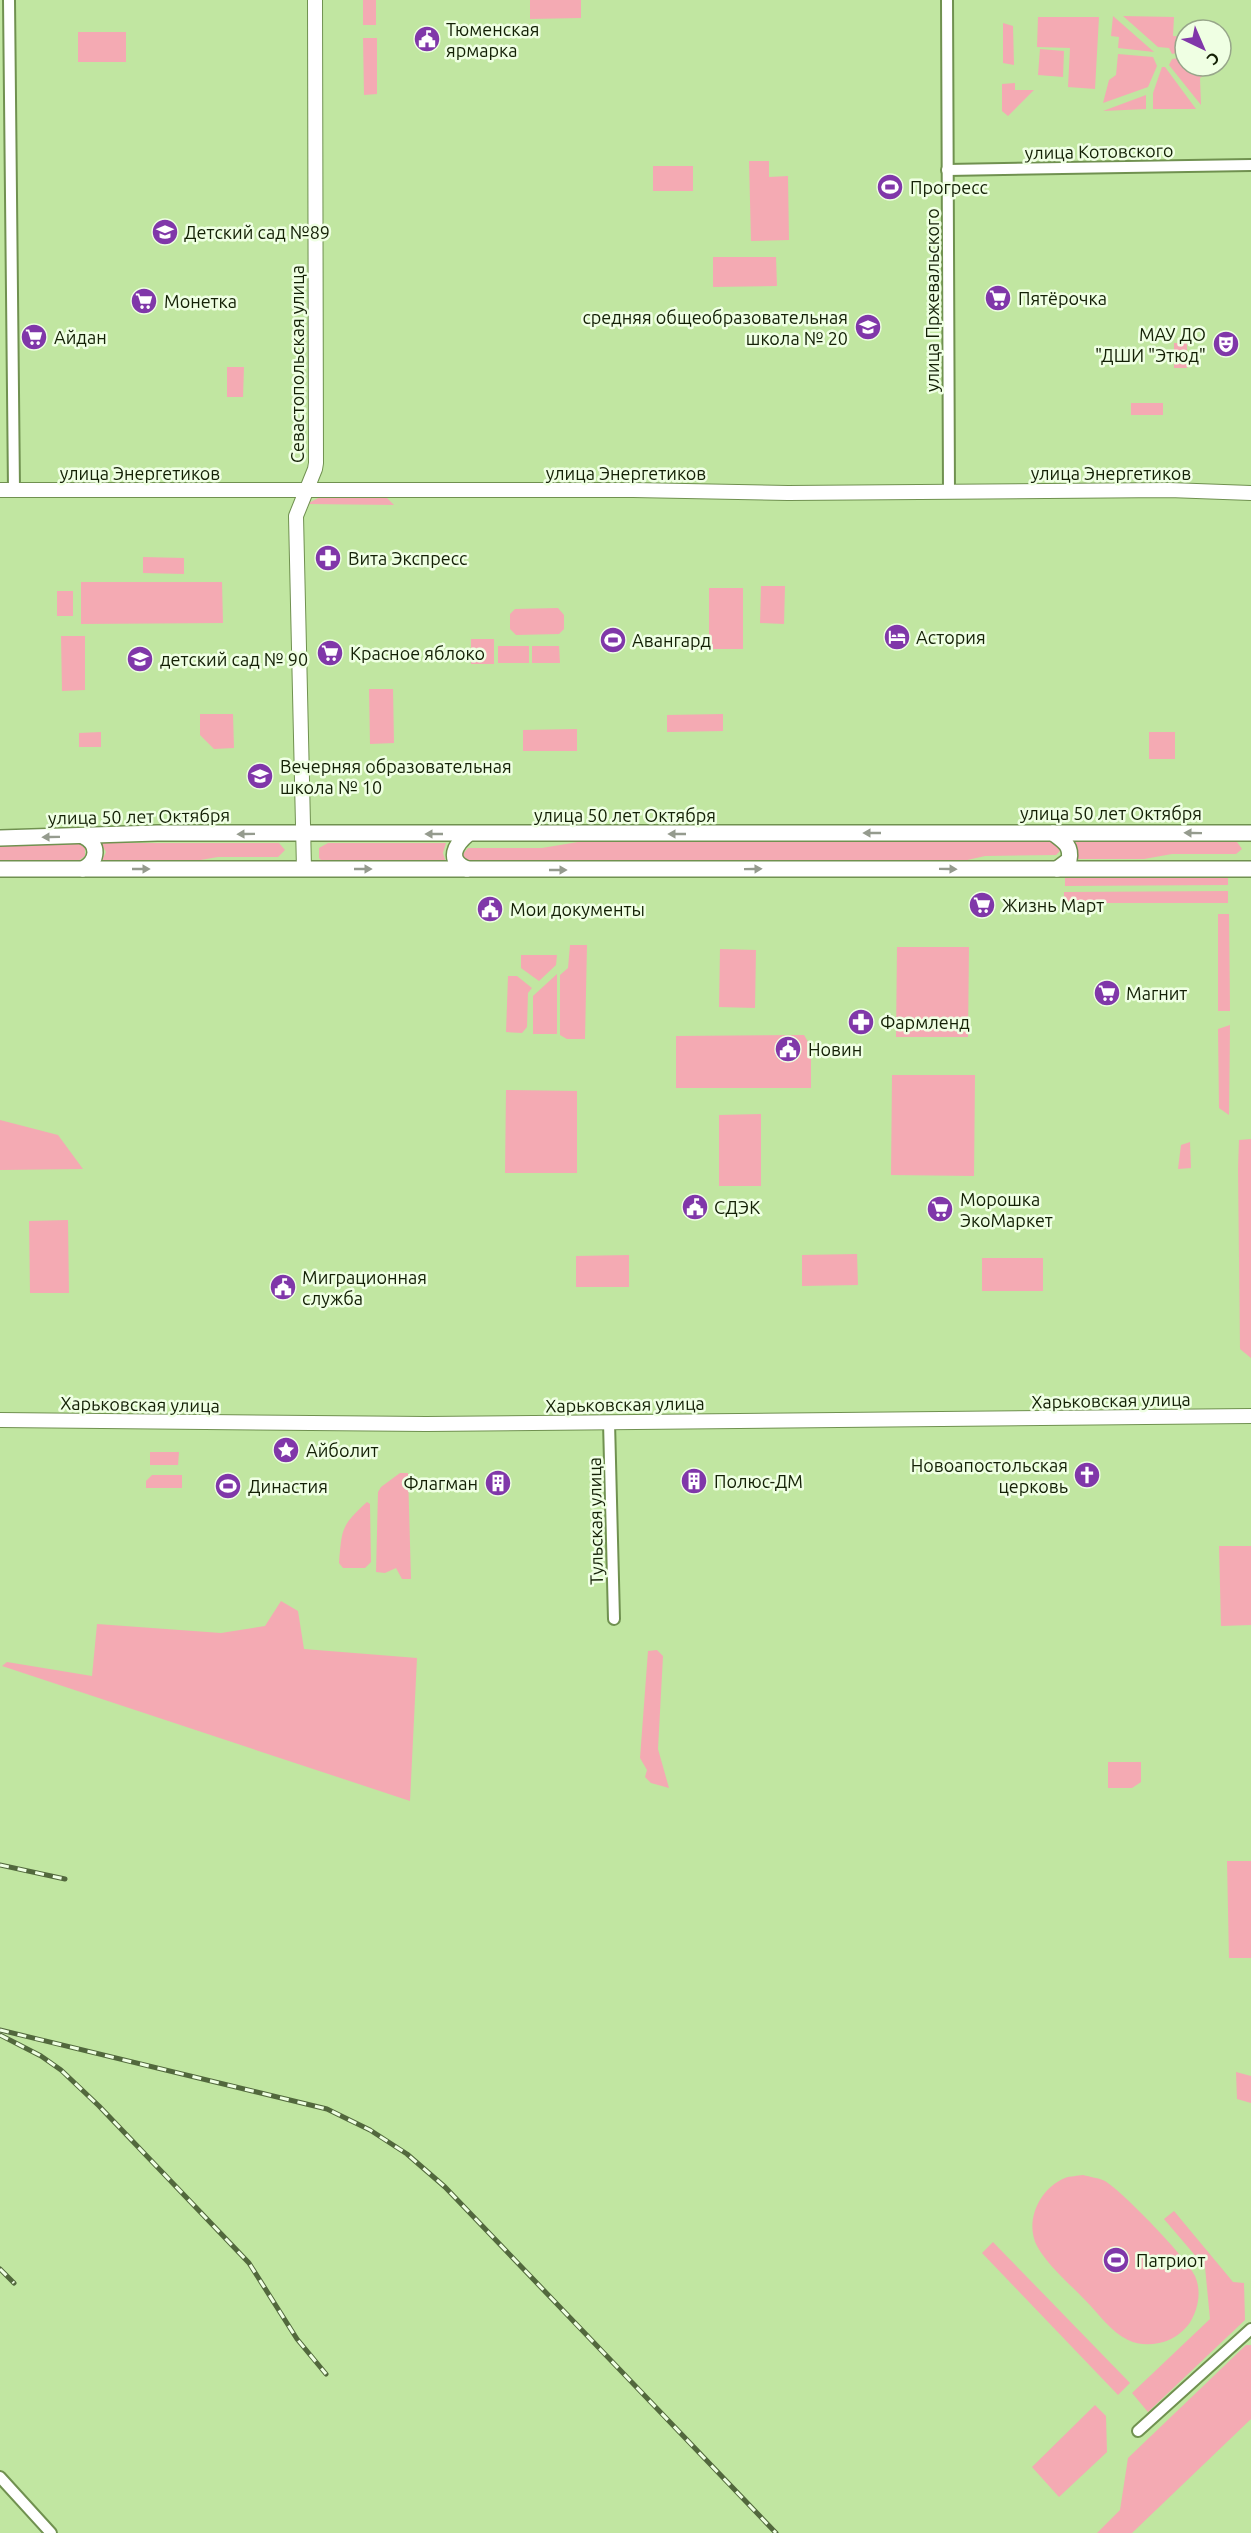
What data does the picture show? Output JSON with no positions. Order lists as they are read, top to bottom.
{
  "streets": {
    "main road": ["улица 50 лет Октября"],
    "street": [
      "улица Котовского",
      "улица Пржевальского",
      "Севастопольская улица",
      "улица Энергетиков",
      "Харьковская улица",
      "Тульская улица"
    ]
  },
  "crossings": [
    ["улица Котовского", "улица Пржевальского"],
    ["улица Пржевальского", "улица Энергетиков"],
    ["Севастопольская улица", "улица Энергетиков"],
    ["Севастопольская улица", "улица 50 лет Октября"],
    ["Харьковская улица", "Тульская улица"]
  ],
  "places": {
    "public building": [
      "Тюменская ярмарка",
      "Мои документы",
      "Новин",
      "СДЭК",
      "Миграционная служба"
    ],
    "sports": [
      "Прогресс",
      "Авангард",
      "Династия",
      "Патриот"
    ],
    "school or university": [
      "Детский сад №89",
      "средняя общеобразовательная школа № 20",
      "детский сад № 90",
      "Вечерняя образовательная школа № 10"
    ],
    "supermarket": [
      "Пятёрочка",
      "Монетка",
      "Айдан",
      "Красное яблоко",
      "Жизнь Март",
      "Магнит",
      "Морошка ЭкоМаркет"
    ],
    "theatre": ["МАУ ДО \"ДШИ \"Этюд\""],
    "pharmacy": ["Вита Экспресс", "Фармленд"],
    "hotel": ["Астория"],
    "place": ["Айболит"],
    "church": ["Новоапостольская церковь"],
    "building": ["Полюс-ДМ", "Флагман"]
  },
  "north": "bottom right"
}
